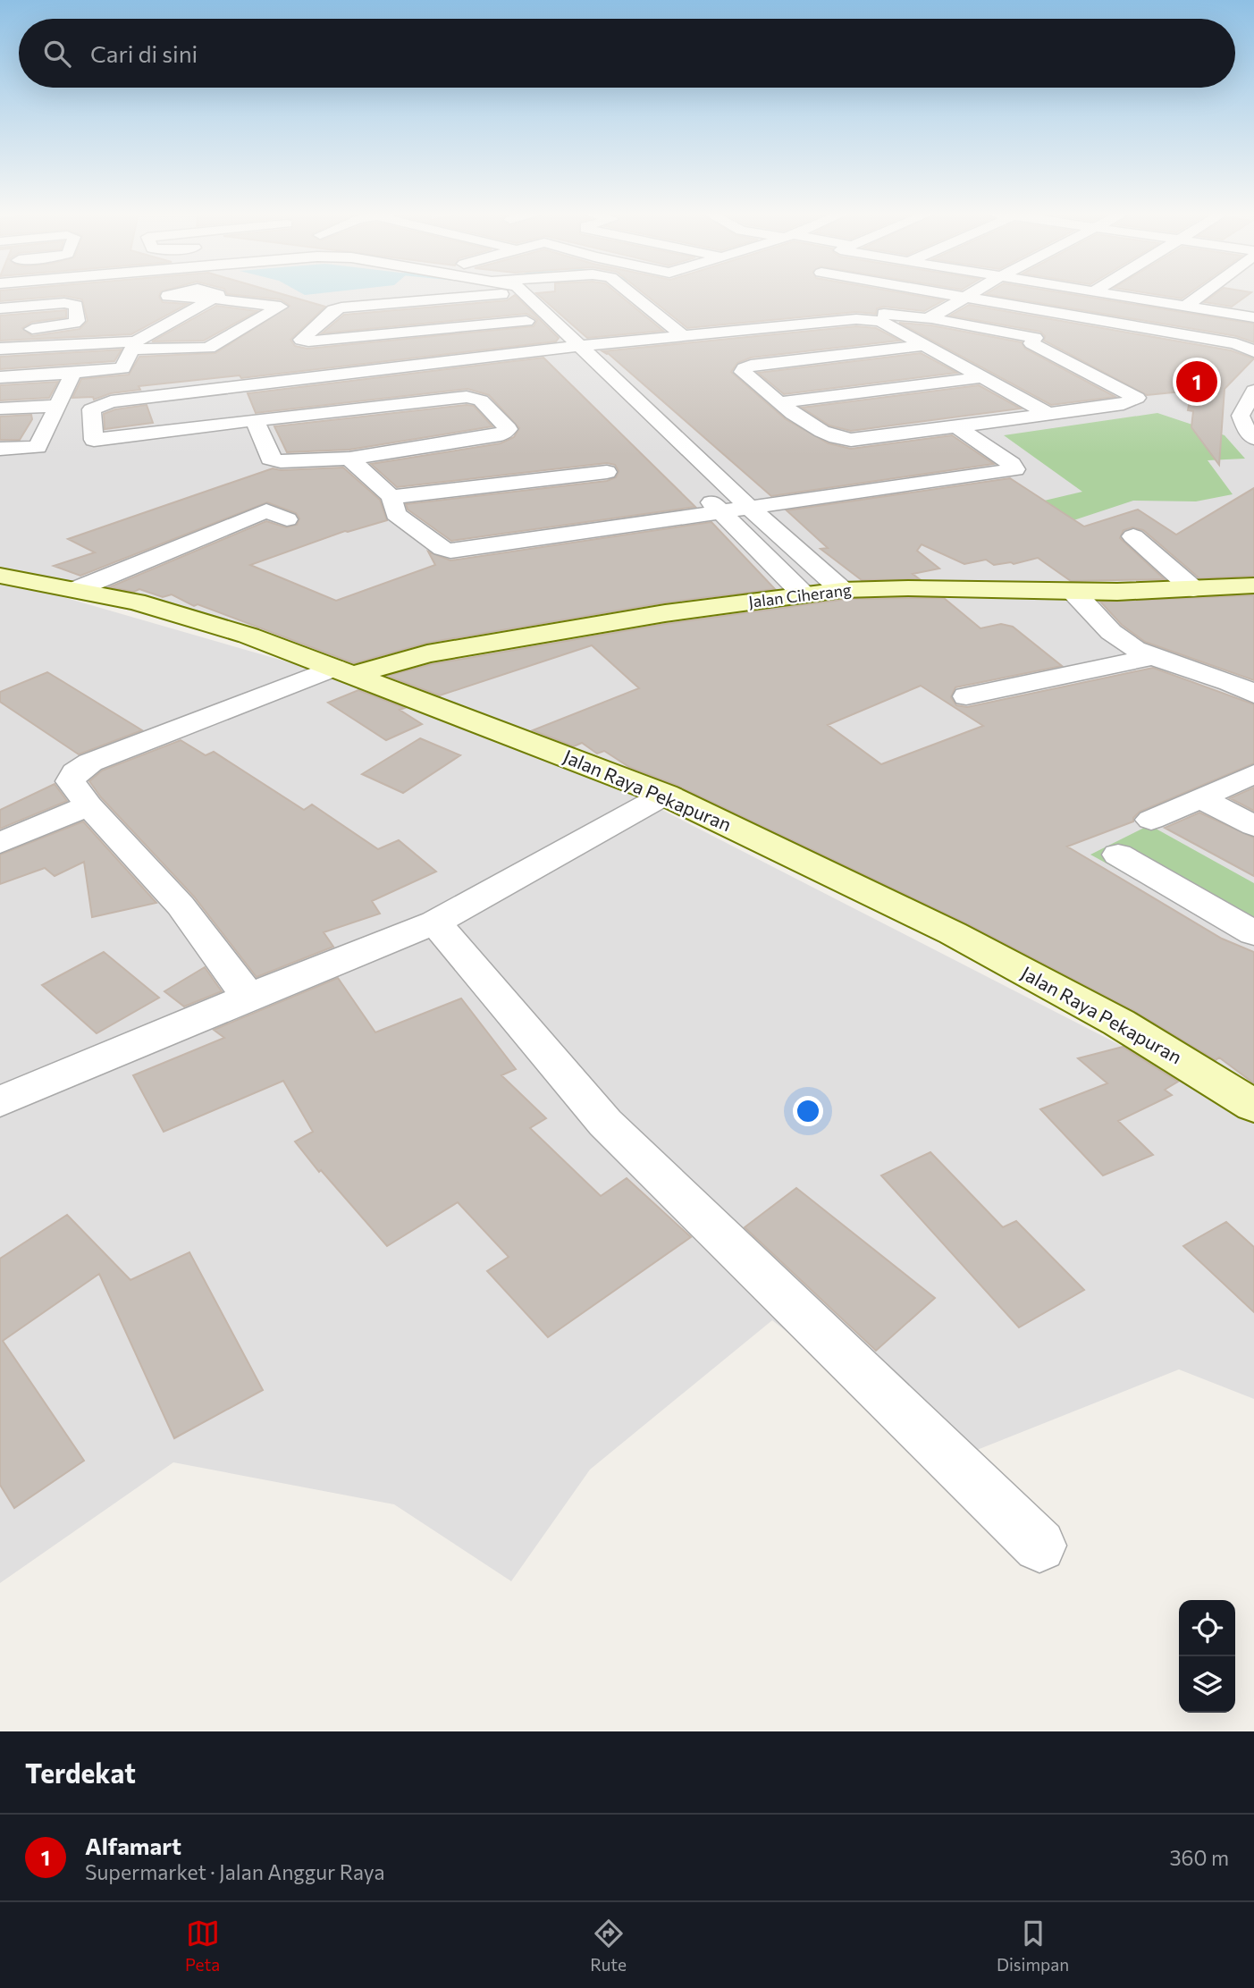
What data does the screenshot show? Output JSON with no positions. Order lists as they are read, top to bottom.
{
  "streets": {
    "main road": ["Jalan Ciherang", "Jalan Raya Pekapuran"]
  },
  "crossings": [
    ["Jalan Ciherang", "Jalan Raya Pekapuran"]
  ],
  "page": {
    "search": "Cari di sini",
    "pins": "1",
    "heading": "Terdekat",
    "list": [
      {
        "mark": "1",
        "name": "Alfamart",
        "note": "Supermarket · Jalan Anggur Raya",
        "value": "360 m"
      }
    ],
    "nav": ["Peta", "Rute", "Disimpan"]
  }
}
